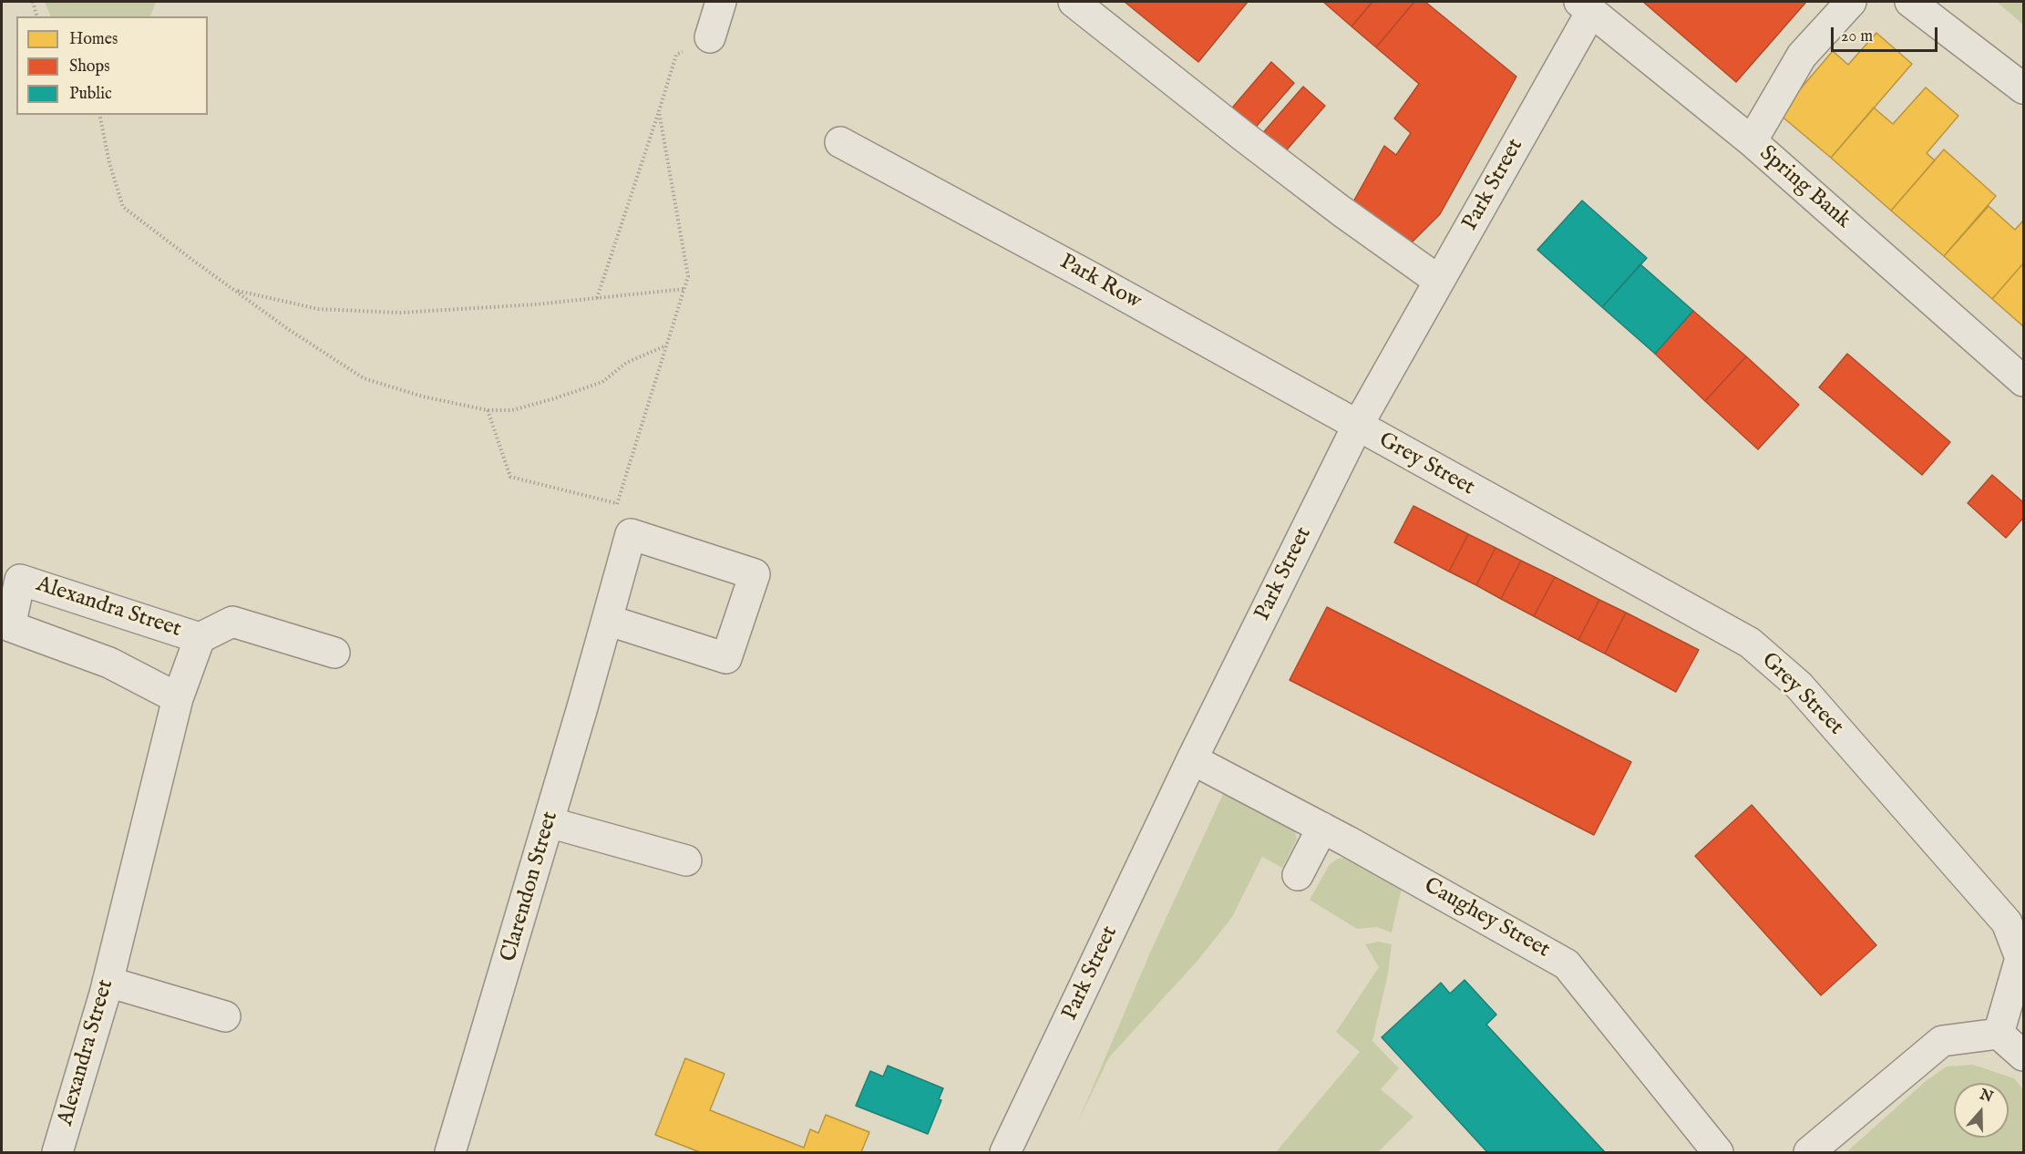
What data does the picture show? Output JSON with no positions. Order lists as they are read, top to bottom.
{
  "streets": {
    "street": [
      "Park Street",
      "Spring Bank",
      "Park Row",
      "Grey Street",
      "Alexandra Street",
      "Clarendon Street",
      "Caughey Street"
    ]
  },
  "crossings": [
    ["Park Street", "Spring Bank"],
    ["Park Street", "Park Row"],
    ["Park Street", "Grey Street"],
    ["Park Street", "Caughey Street"],
    ["Park Row", "Grey Street"]
  ],
  "legend": ["Homes", "Shops", "Public"],
  "scale_bar": "20 m",
  "north": "top"
}
